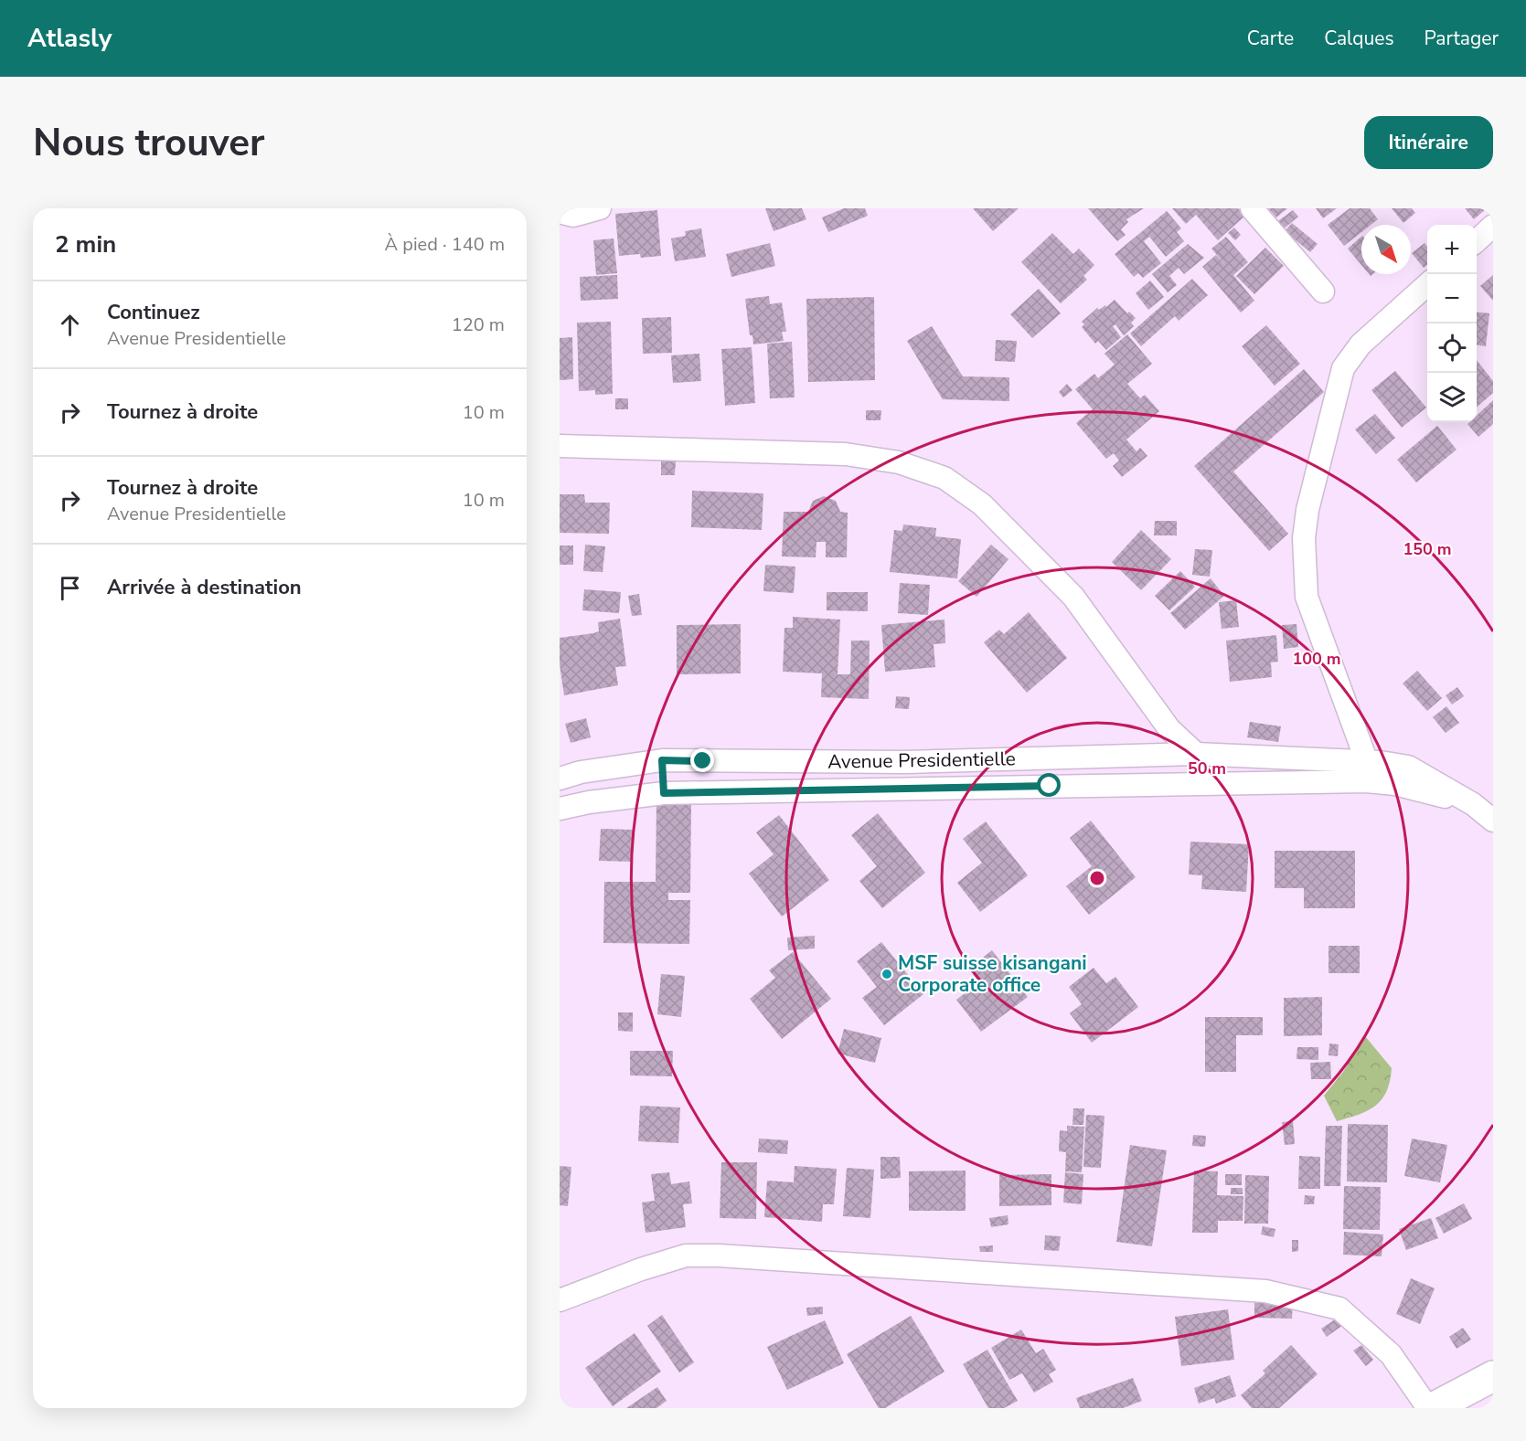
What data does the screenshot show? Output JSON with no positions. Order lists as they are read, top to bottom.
{
  "streets": {
    "street": ["Avenue Presidentielle"]
  },
  "places": ["MSF suisse kisangani Corporate office"],
  "north": "bottom right",
  "page": {
    "header": "Atlasly",
    "nav": ["Carte", "Calques", "Partager"],
    "buttons": "Itinéraire",
    "title": "Nous trouver",
    "heading": ["2 min", "À pied · 140 m"],
    "map_buttons": ["+", "−"],
    "list": [
      ["Continuez", "Avenue Presidentielle", "120 m"],
      ["Tournez à droite", "10 m"],
      ["Tournez à droite", "Avenue Presidentielle", "10 m"],
      "Arrivée à destination"
    ]
  },
  "rings": ["150 m", "100 m", "50 m"]
}
